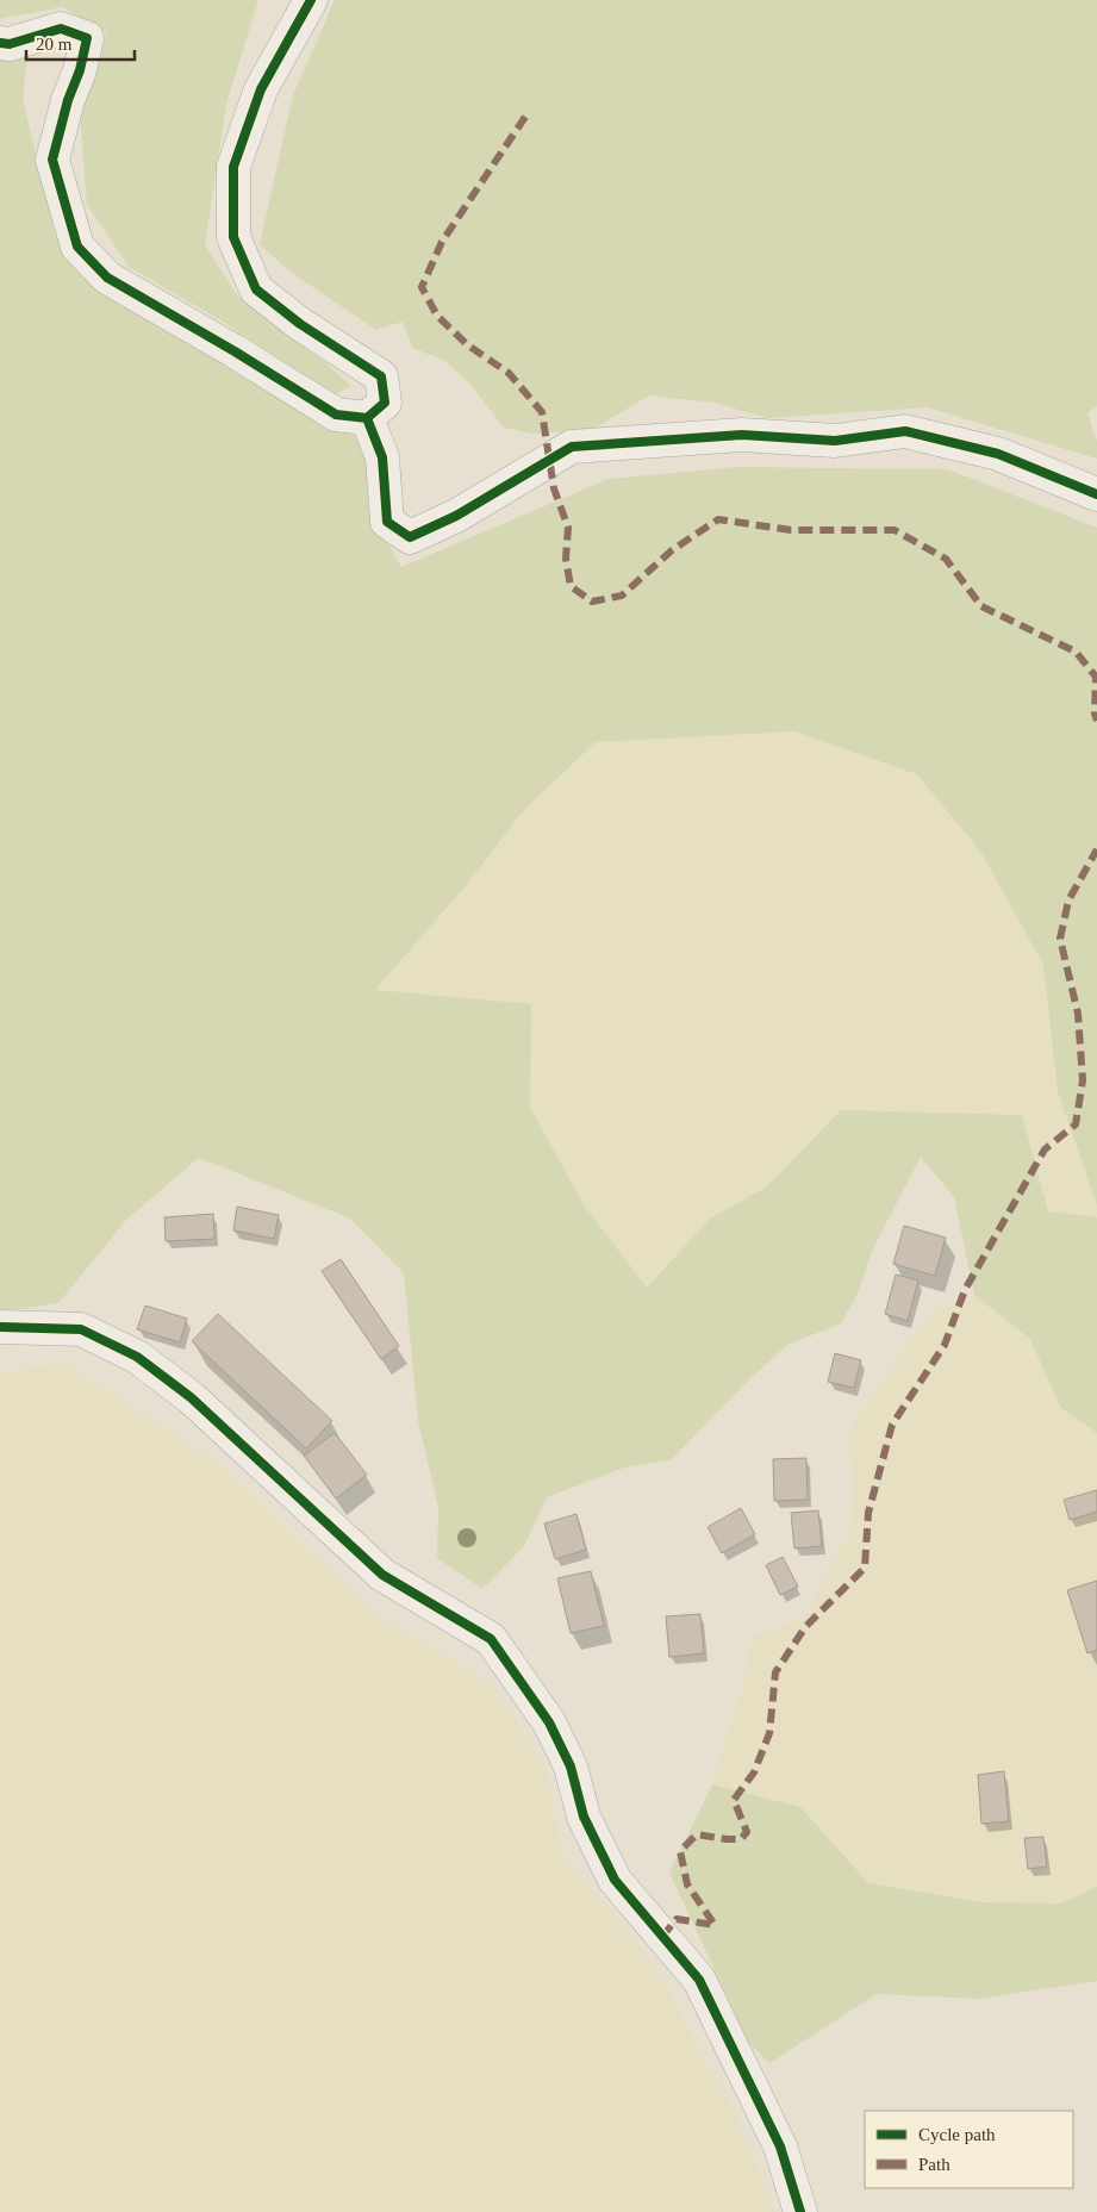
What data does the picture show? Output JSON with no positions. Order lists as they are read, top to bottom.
{
  "legend": ["Cycle path", "Path"],
  "scale_bar": "20 m"
}
